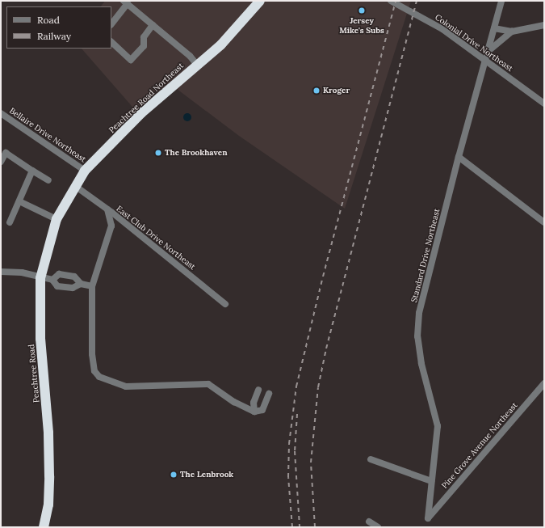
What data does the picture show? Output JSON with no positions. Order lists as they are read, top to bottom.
{
  "streets": {
    "highway": ["Peachtree Road Northeast", "Peachtree Road"],
    "street": [
      "Colonial Drive Northeast",
      "Bellaire Drive Northeast",
      "East Club Drive Northeast",
      "Standard Drive Northeast",
      "Pine Grove Avenue Northeast"
    ]
  },
  "crossings": [
    ["Colonial Drive Northeast", "Standard Drive Northeast"],
    ["Peachtree Road Northeast", "Bellaire Drive Northeast"],
    ["Peachtree Road Northeast", "East Club Drive Northeast"],
    ["Peachtree Road Northeast", "Peachtree Road"],
    ["Standard Drive Northeast", "Pine Grove Avenue Northeast"]
  ],
  "places": [
    "Jersey Mike's Subs",
    "Kroger",
    "The Brookhaven",
    "The Lenbrook"
  ],
  "legend": ["Road", "Railway"]
}
